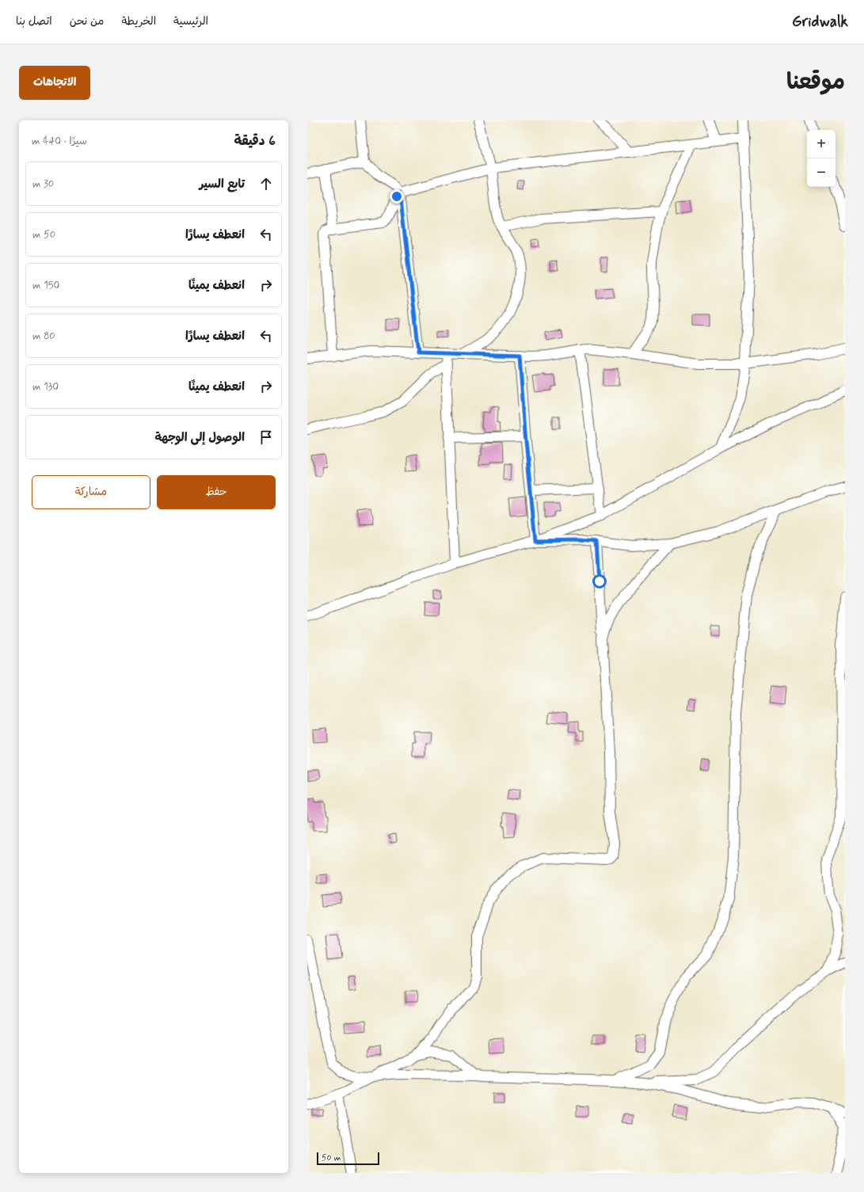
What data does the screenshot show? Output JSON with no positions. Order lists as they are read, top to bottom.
{
  "scale_bar": "50 m",
  "page": {
    "header": "Gridwalk",
    "nav": [
      "الرئيسية",
      "الخريطة",
      "من نحن",
      "اتصل بنا"
    ],
    "title": "موقعنا",
    "buttons": [
      "الاتجاهات",
      ["حفظ", "مشاركة"]
    ],
    "heading": ["6 دقيقة", "سيرًا · 440 m"],
    "map_buttons": ["+", "−"],
    "list": [
      ["تابع السير", "30 m"],
      ["انعطف يسارًا", "50 m"],
      ["انعطف يمينًا", "150 m"],
      ["انعطف يسارًا", "80 m"],
      ["انعطف يمينًا", "130 m"],
      "الوصول إلى الوجهة"
    ],
    "scale": "50 m"
  }
}
